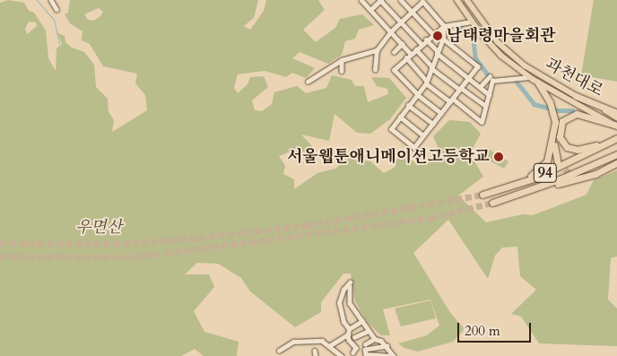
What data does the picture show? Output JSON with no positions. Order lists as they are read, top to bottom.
{
  "streets": {
    "highway": ["94"],
    "main road": ["과천대로"]
  },
  "parks": ["우면산"],
  "places": ["남태령마을회관", "서울웹툰애니메이션고등학교"],
  "scale_bar": "200 m"
}
